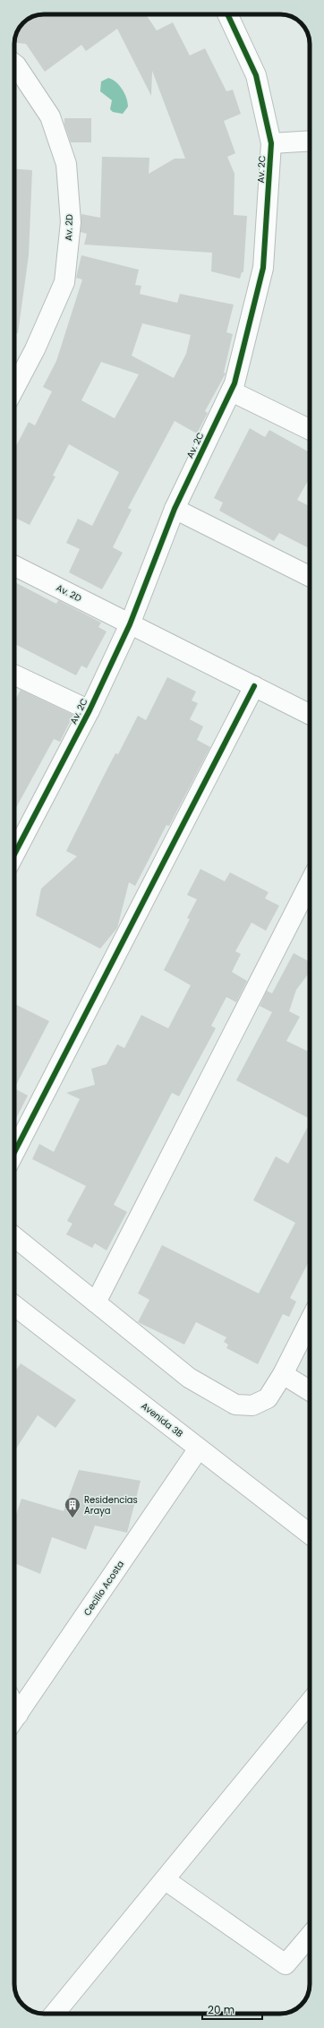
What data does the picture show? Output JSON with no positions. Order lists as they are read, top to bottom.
{
  "streets": {
    "street": [
      "Av. 2C",
      "Av. 2D",
      "Avenida 3B",
      "Cecilio Acosta"
    ]
  },
  "crossings": [
    ["Av. 2C", "Av. 2D"],
    ["Avenida 3B", "Cecilio Acosta"]
  ],
  "places": {
    "building": ["Residencias Araya"]
  },
  "scale_bar": "20 m"
}
